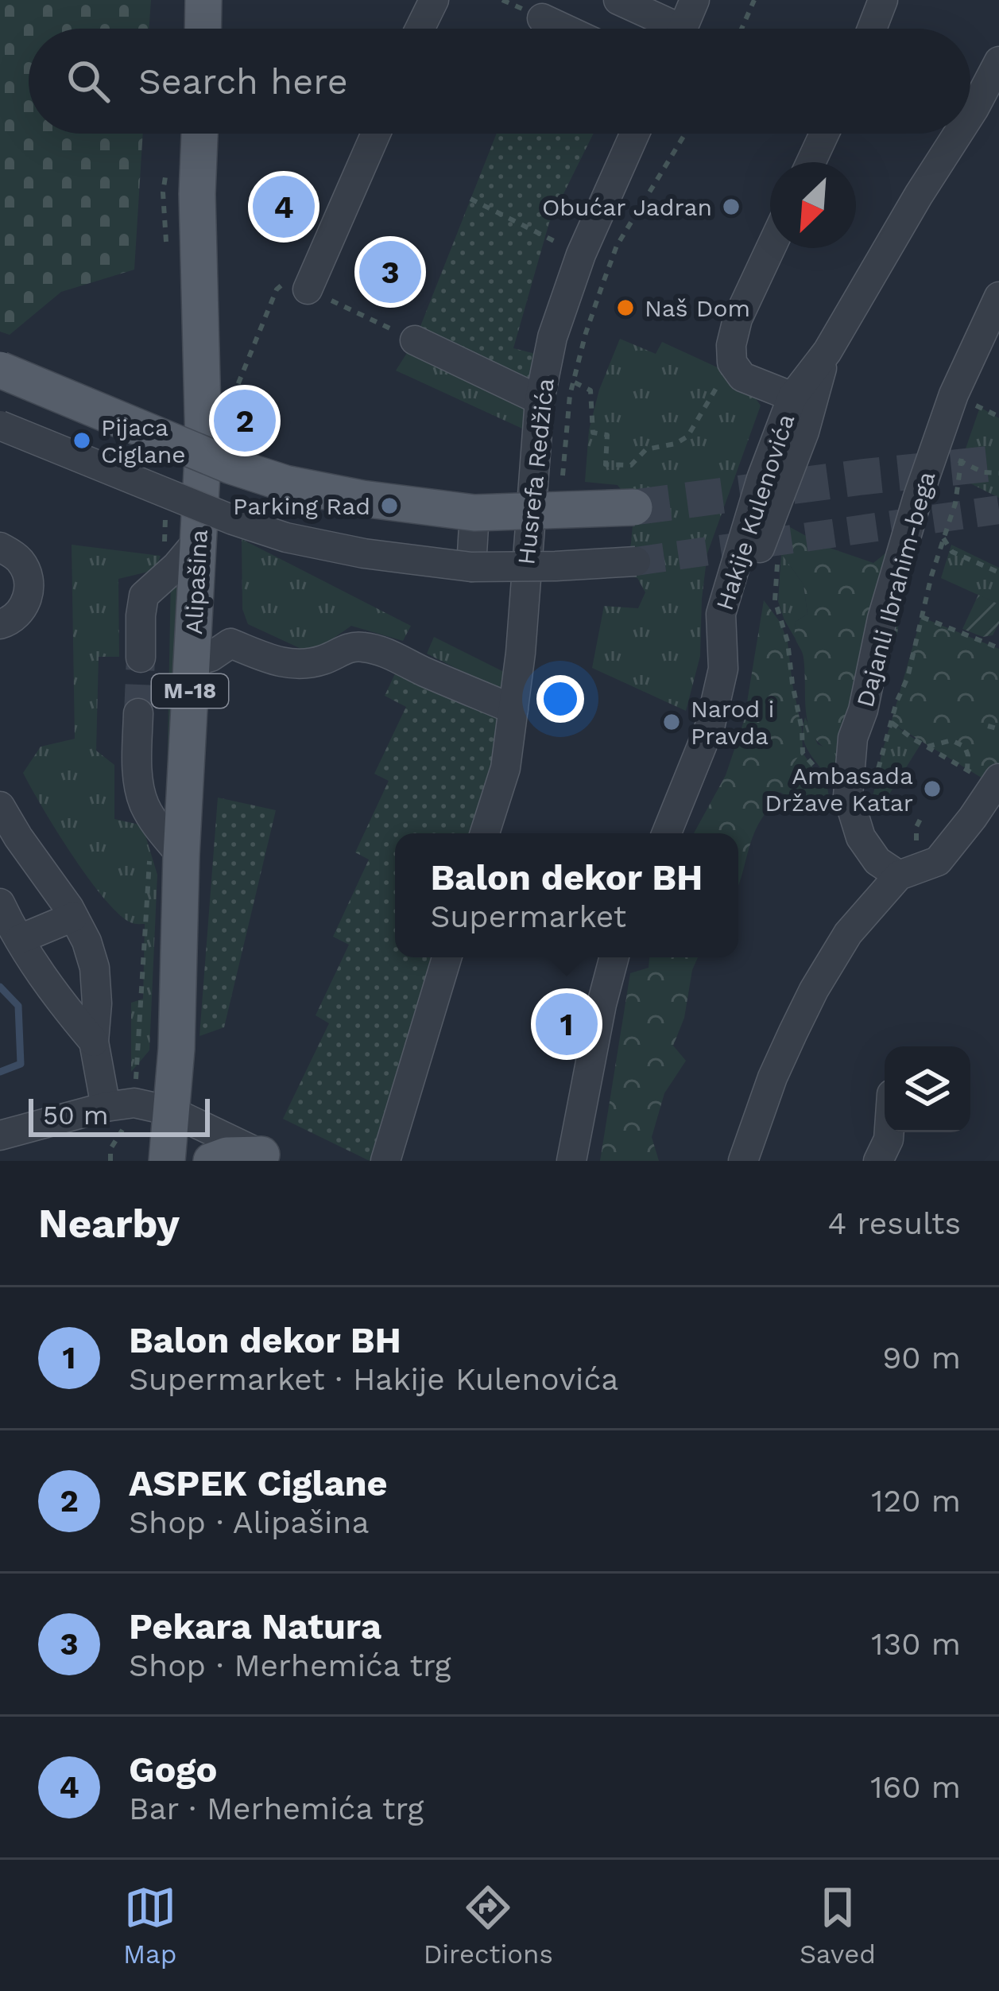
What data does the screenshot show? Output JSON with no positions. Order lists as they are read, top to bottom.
{
  "streets": {
    "main road": ["Alipašina", "M-18"],
    "street": ["Husrefa Redžića", "Hakije Kulenovića", "Dajanli Ibrahim-bega"]
  },
  "places": [
    "Obućar Jadran",
    "Naš Dom",
    "Pijaca Ciglane",
    "Parking Rad",
    "Narod i Pravda",
    "Ambasada Države Katar"
  ],
  "scale_bar": "50 m",
  "north": "bottom left",
  "page": {
    "search": "Search here",
    "pins": [
      "4",
      "3",
      "2",
      "1"
    ],
    "popup": ["Balon dekor BH", "Supermarket"],
    "scale": "50 m",
    "heading": ["Nearby", "4 results"],
    "list": [
      {
        "mark": "1",
        "name": "Balon dekor BH",
        "note": "Supermarket · Hakije Kulenovića",
        "value": "90 m"
      },
      {
        "mark": "2",
        "name": "ASPEK Ciglane",
        "note": "Shop · Alipašina",
        "value": "120 m"
      },
      {
        "mark": "3",
        "name": "Pekara Natura",
        "note": "Shop · Merhemića trg",
        "value": "130 m"
      },
      {
        "mark": "4",
        "name": "Gogo",
        "note": "Bar · Merhemića trg",
        "value": "160 m"
      }
    ],
    "nav": ["Map", "Directions", "Saved"]
  }
}
